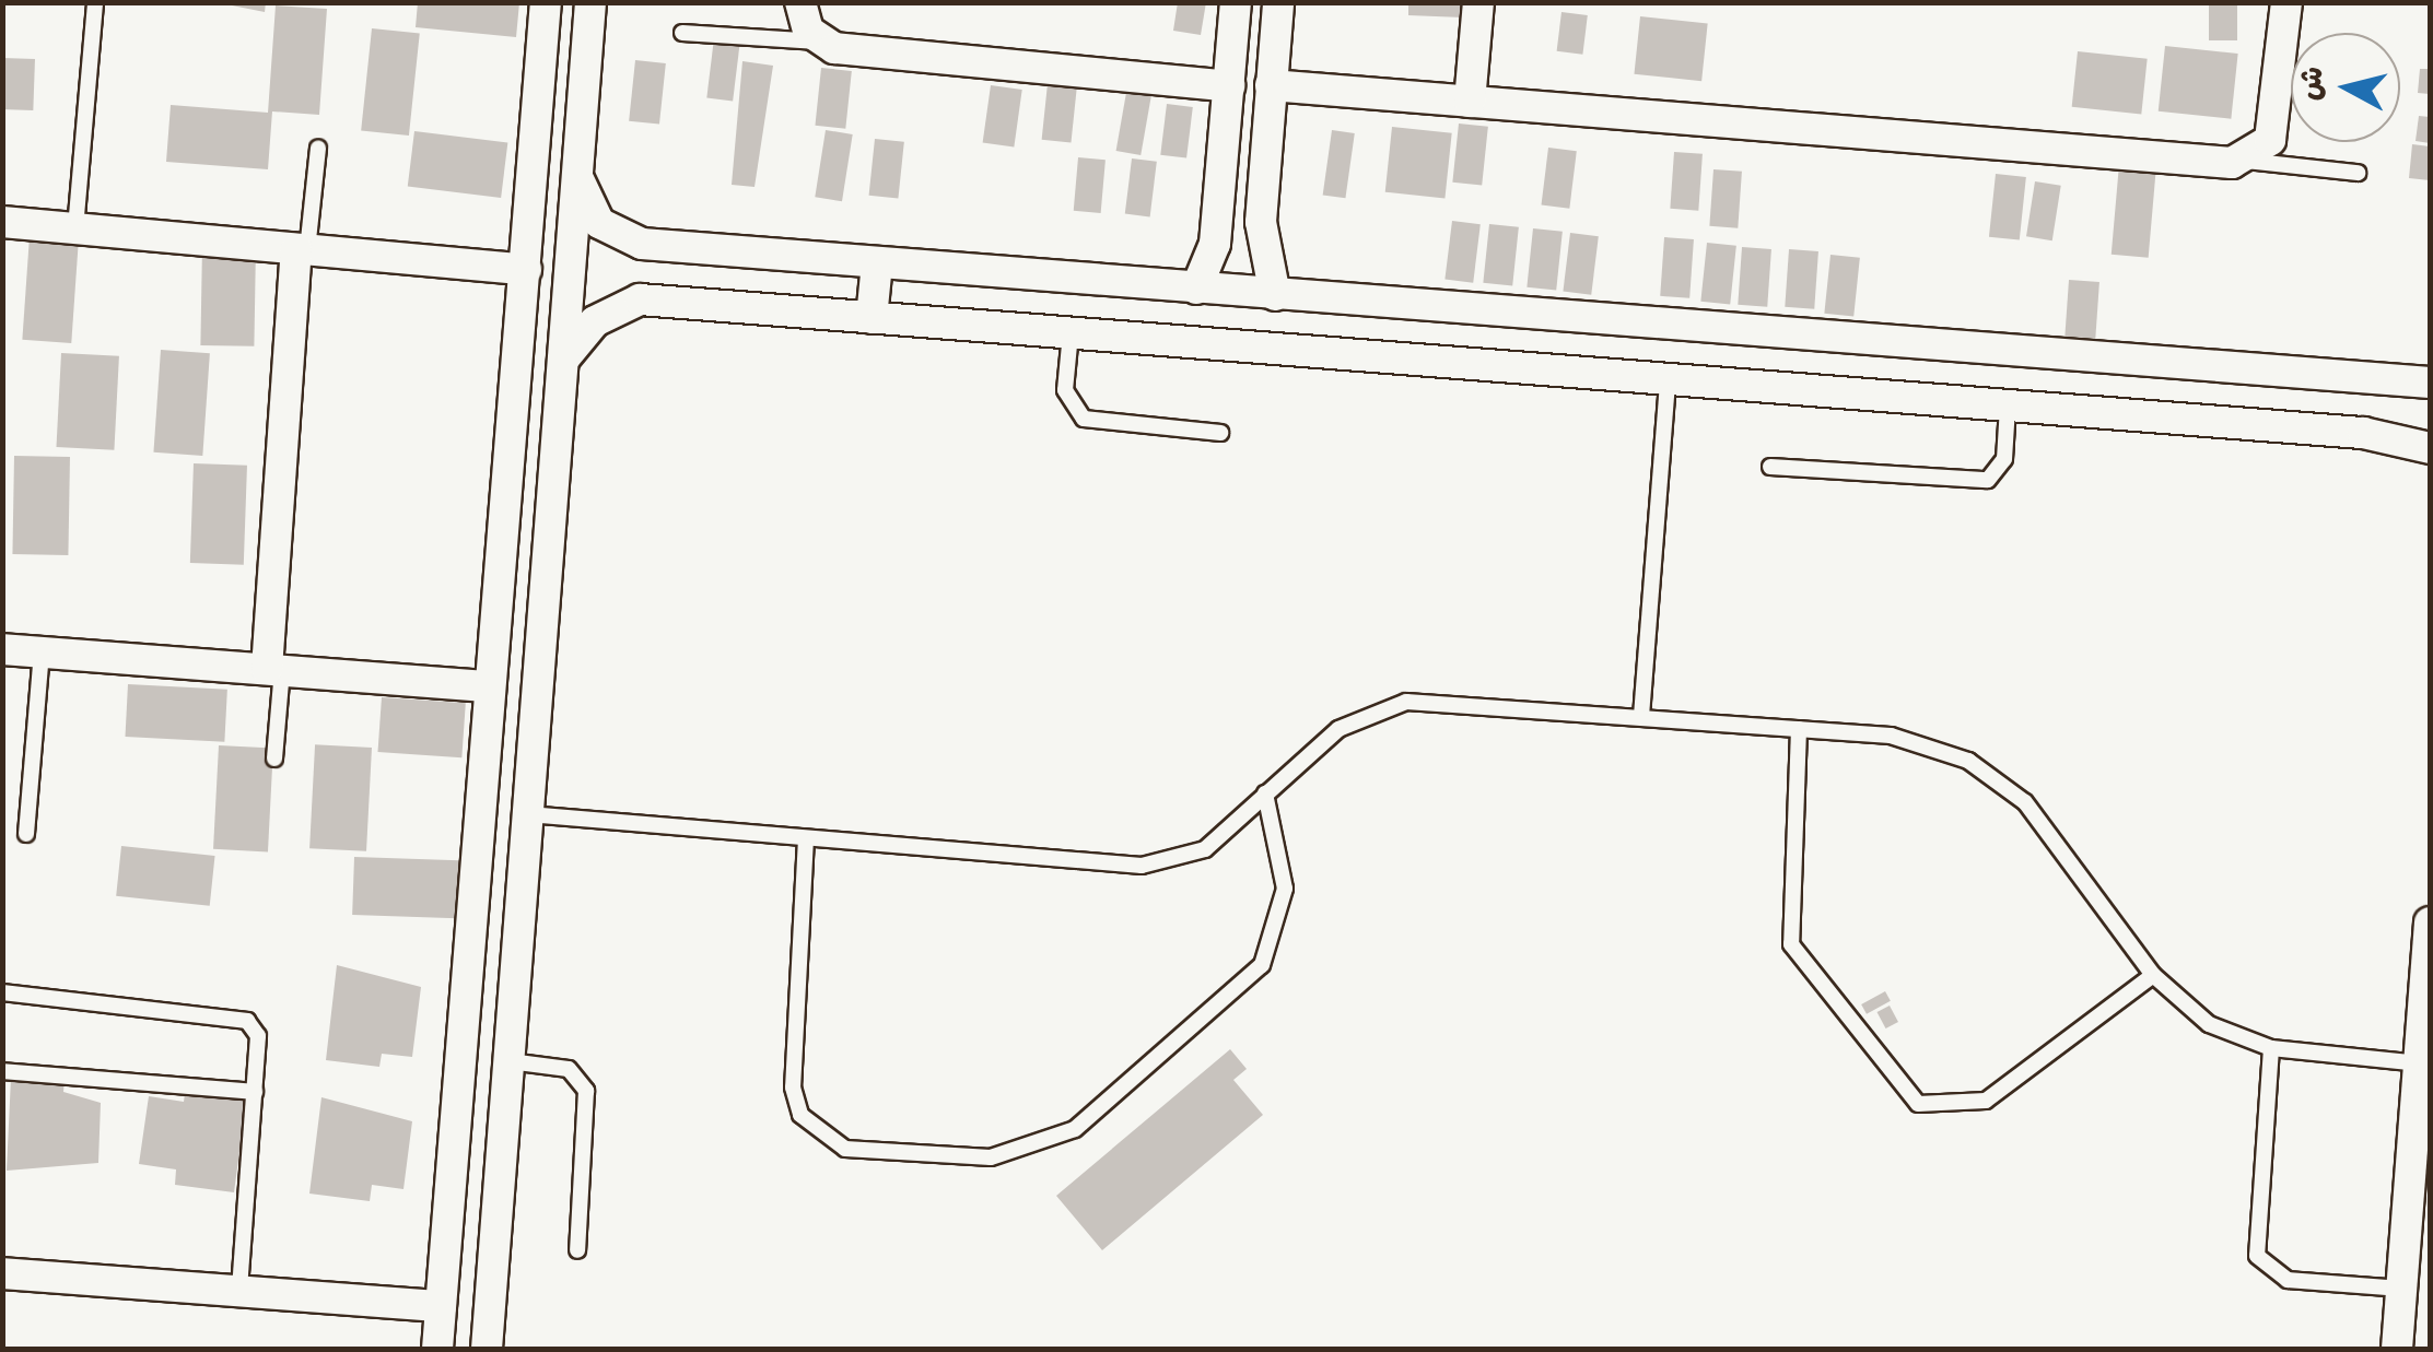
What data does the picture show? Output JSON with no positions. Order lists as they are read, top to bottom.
{
  "north": "left"
}
